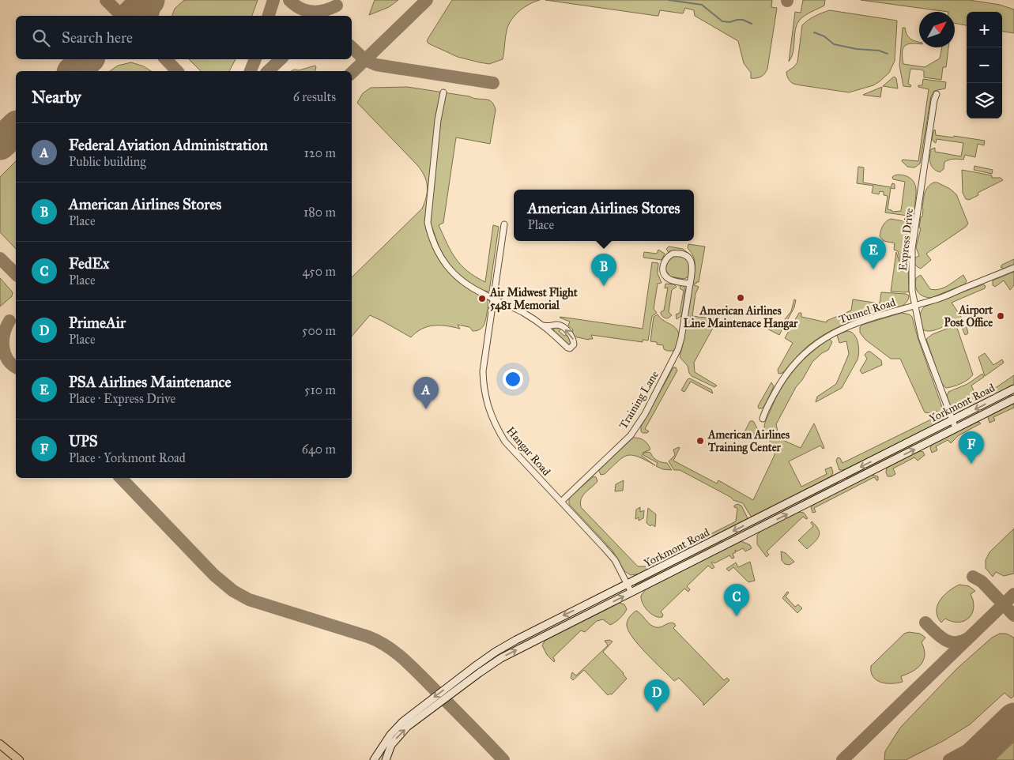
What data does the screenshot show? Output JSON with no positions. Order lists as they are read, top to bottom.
{
  "streets": {
    "street": [
      "Express Drive",
      "Tunnel Road",
      "Training Lane",
      "Yorkmont Road",
      "Hangar Road"
    ]
  },
  "crossings": [
    ["Express Drive", "Tunnel Road"],
    ["Express Drive", "Yorkmont Road"],
    ["Training Lane", "Hangar Road"],
    ["Yorkmont Road", "Hangar Road"]
  ],
  "places": [
    "American Airlines Line Maintenace Hangar",
    "Air Midwest Flight 5481 Memorial",
    "Airport Post Office",
    "American Airlines Training Center"
  ],
  "north": "top right",
  "page": {
    "map_buttons": ["+", "−"],
    "search": "Search here",
    "heading": ["Nearby", "6 results"],
    "list": [
      {
        "mark": "A",
        "name": "Federal Aviation Administration",
        "note": "Public building",
        "value": "120 m"
      },
      {
        "mark": "B",
        "name": "American Airlines Stores",
        "note": "Place",
        "value": "180 m"
      },
      {
        "mark": "C",
        "name": "FedEx",
        "note": "Place",
        "value": "450 m"
      },
      {
        "mark": "D",
        "name": "PrimeAir",
        "note": "Place",
        "value": "500 m"
      },
      {
        "mark": "E",
        "name": "PSA Airlines Maintenance",
        "note": "Place · Express Drive",
        "value": "510 m"
      },
      {
        "mark": "F",
        "name": "UPS",
        "note": "Place · Yorkmont Road",
        "value": "640 m"
      }
    ],
    "popup": ["American Airlines Stores", "Place"],
    "pins": [
      "E",
      "B",
      "A",
      "F",
      "C",
      "D"
    ]
  }
}
